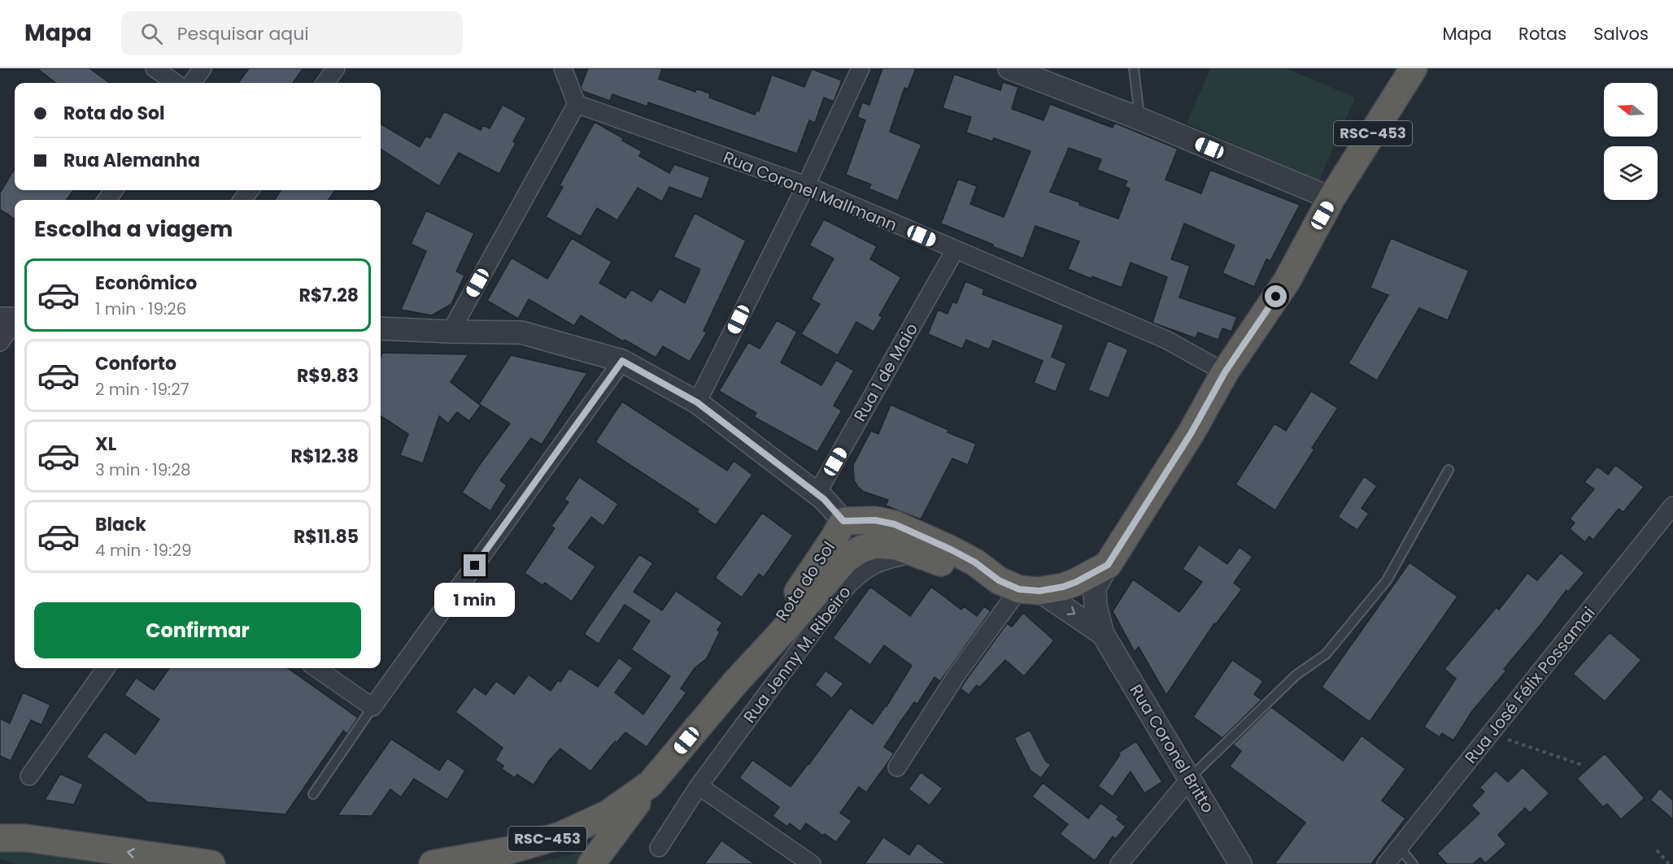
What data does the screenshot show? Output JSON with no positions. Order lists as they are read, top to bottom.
{
  "streets": {
    "highway": ["RSC-453", "Rota do Sol"],
    "street": [
      "Rua Coronel Mallmann",
      "Rua 1 de Maio",
      "Rua Jenny M. Ribeiro",
      "Rua José Félix Possamai",
      "Rua Coronel Britto"
    ]
  },
  "crossings": [
    ["RSC-453", "Rua Coronel Mallmann"],
    ["RSC-453", "Rota do Sol"],
    ["Rua Coronel Mallmann", "Rua 1 de Maio"],
    ["Rota do Sol", "Rua Jenny M. Ribeiro"]
  ],
  "north": "left",
  "page": {
    "header": "Mapa",
    "search": "Pesquisar aqui",
    "nav": ["Mapa", "Rotas", "Salvos"],
    "banner": ["Rota do Sol", "Rua Alemanha"],
    "heading": "Escolha a viagem",
    "list": [
      {
        "name": "Econômico",
        "note": "1 min · 19:26",
        "value": "R$7.28"
      },
      {
        "name": "Conforto",
        "note": "2 min · 19:27",
        "value": "R$9.83"
      },
      {
        "name": "XL",
        "note": "3 min · 19:28",
        "value": "R$12.38"
      },
      {
        "name": "Black",
        "note": "4 min · 19:29",
        "value": "R$11.85"
      }
    ],
    "bubble": "1 min",
    "buttons": "Confirmar"
  }
}
